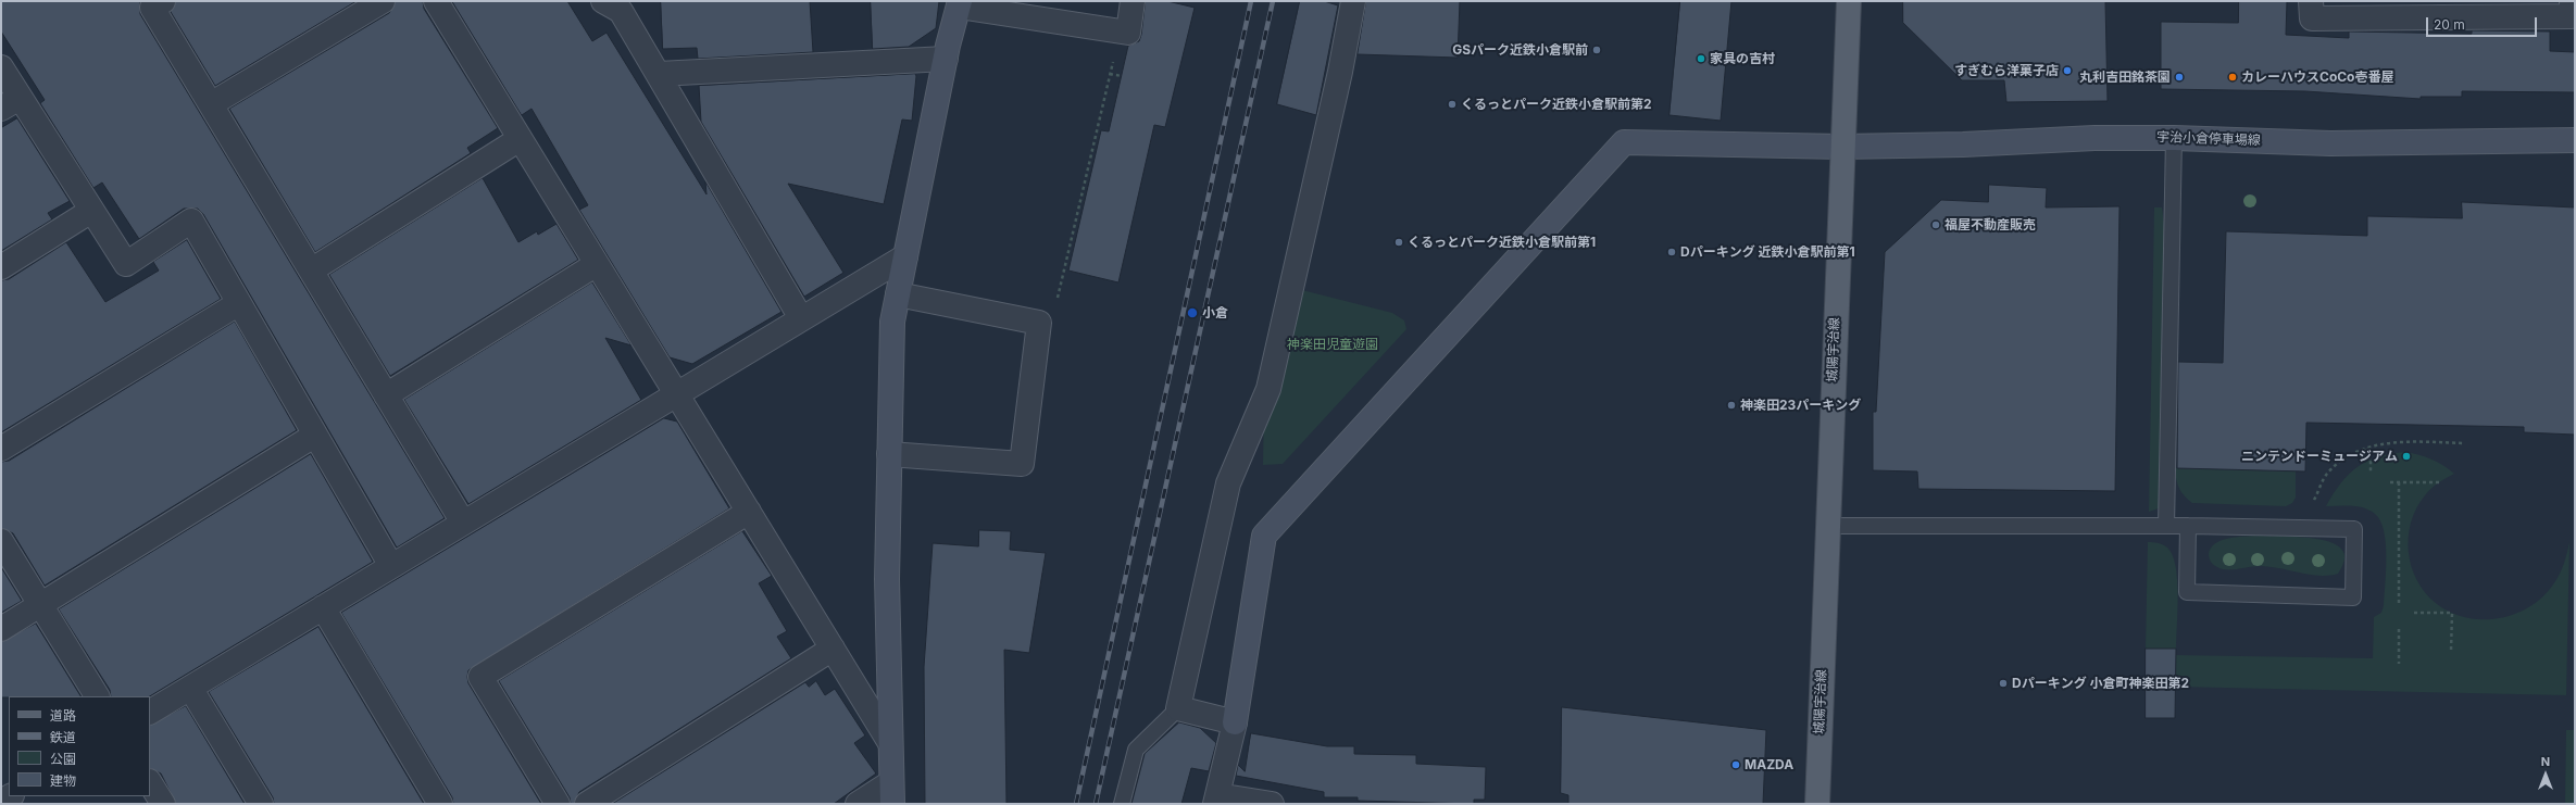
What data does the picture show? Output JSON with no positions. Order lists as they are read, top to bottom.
{
  "streets": {
    "main road": ["城陽宇治線"],
    "street": ["宇治小倉停車場線"]
  },
  "crossings": [
    ["宇治小倉停車場線", "城陽宇治線"]
  ],
  "parks": ["神楽田児童遊園"],
  "places": [
    "GSパーク近鉄小倉駅前",
    "家具の吉村",
    "すぎむら洋菓子店",
    "丸利吉田銘茶園",
    "カレーハウスCoCo壱番屋",
    "くるっとパーク近鉄小倉駅前第2",
    "福屋不動産販売",
    "くるっとパーク近鉄小倉駅前第1",
    "Dパーキング 近鉄小倉駅前第1",
    "小倉",
    "神楽田23パーキング",
    "ニンテンドーミュージアム",
    "Dパーキング 小倉町神楽田第2",
    "MAZDA"
  ],
  "legend": [
    "道路",
    "鉄道",
    "公園",
    "建物"
  ],
  "scale_bar": "20 m",
  "north": "top"
}
